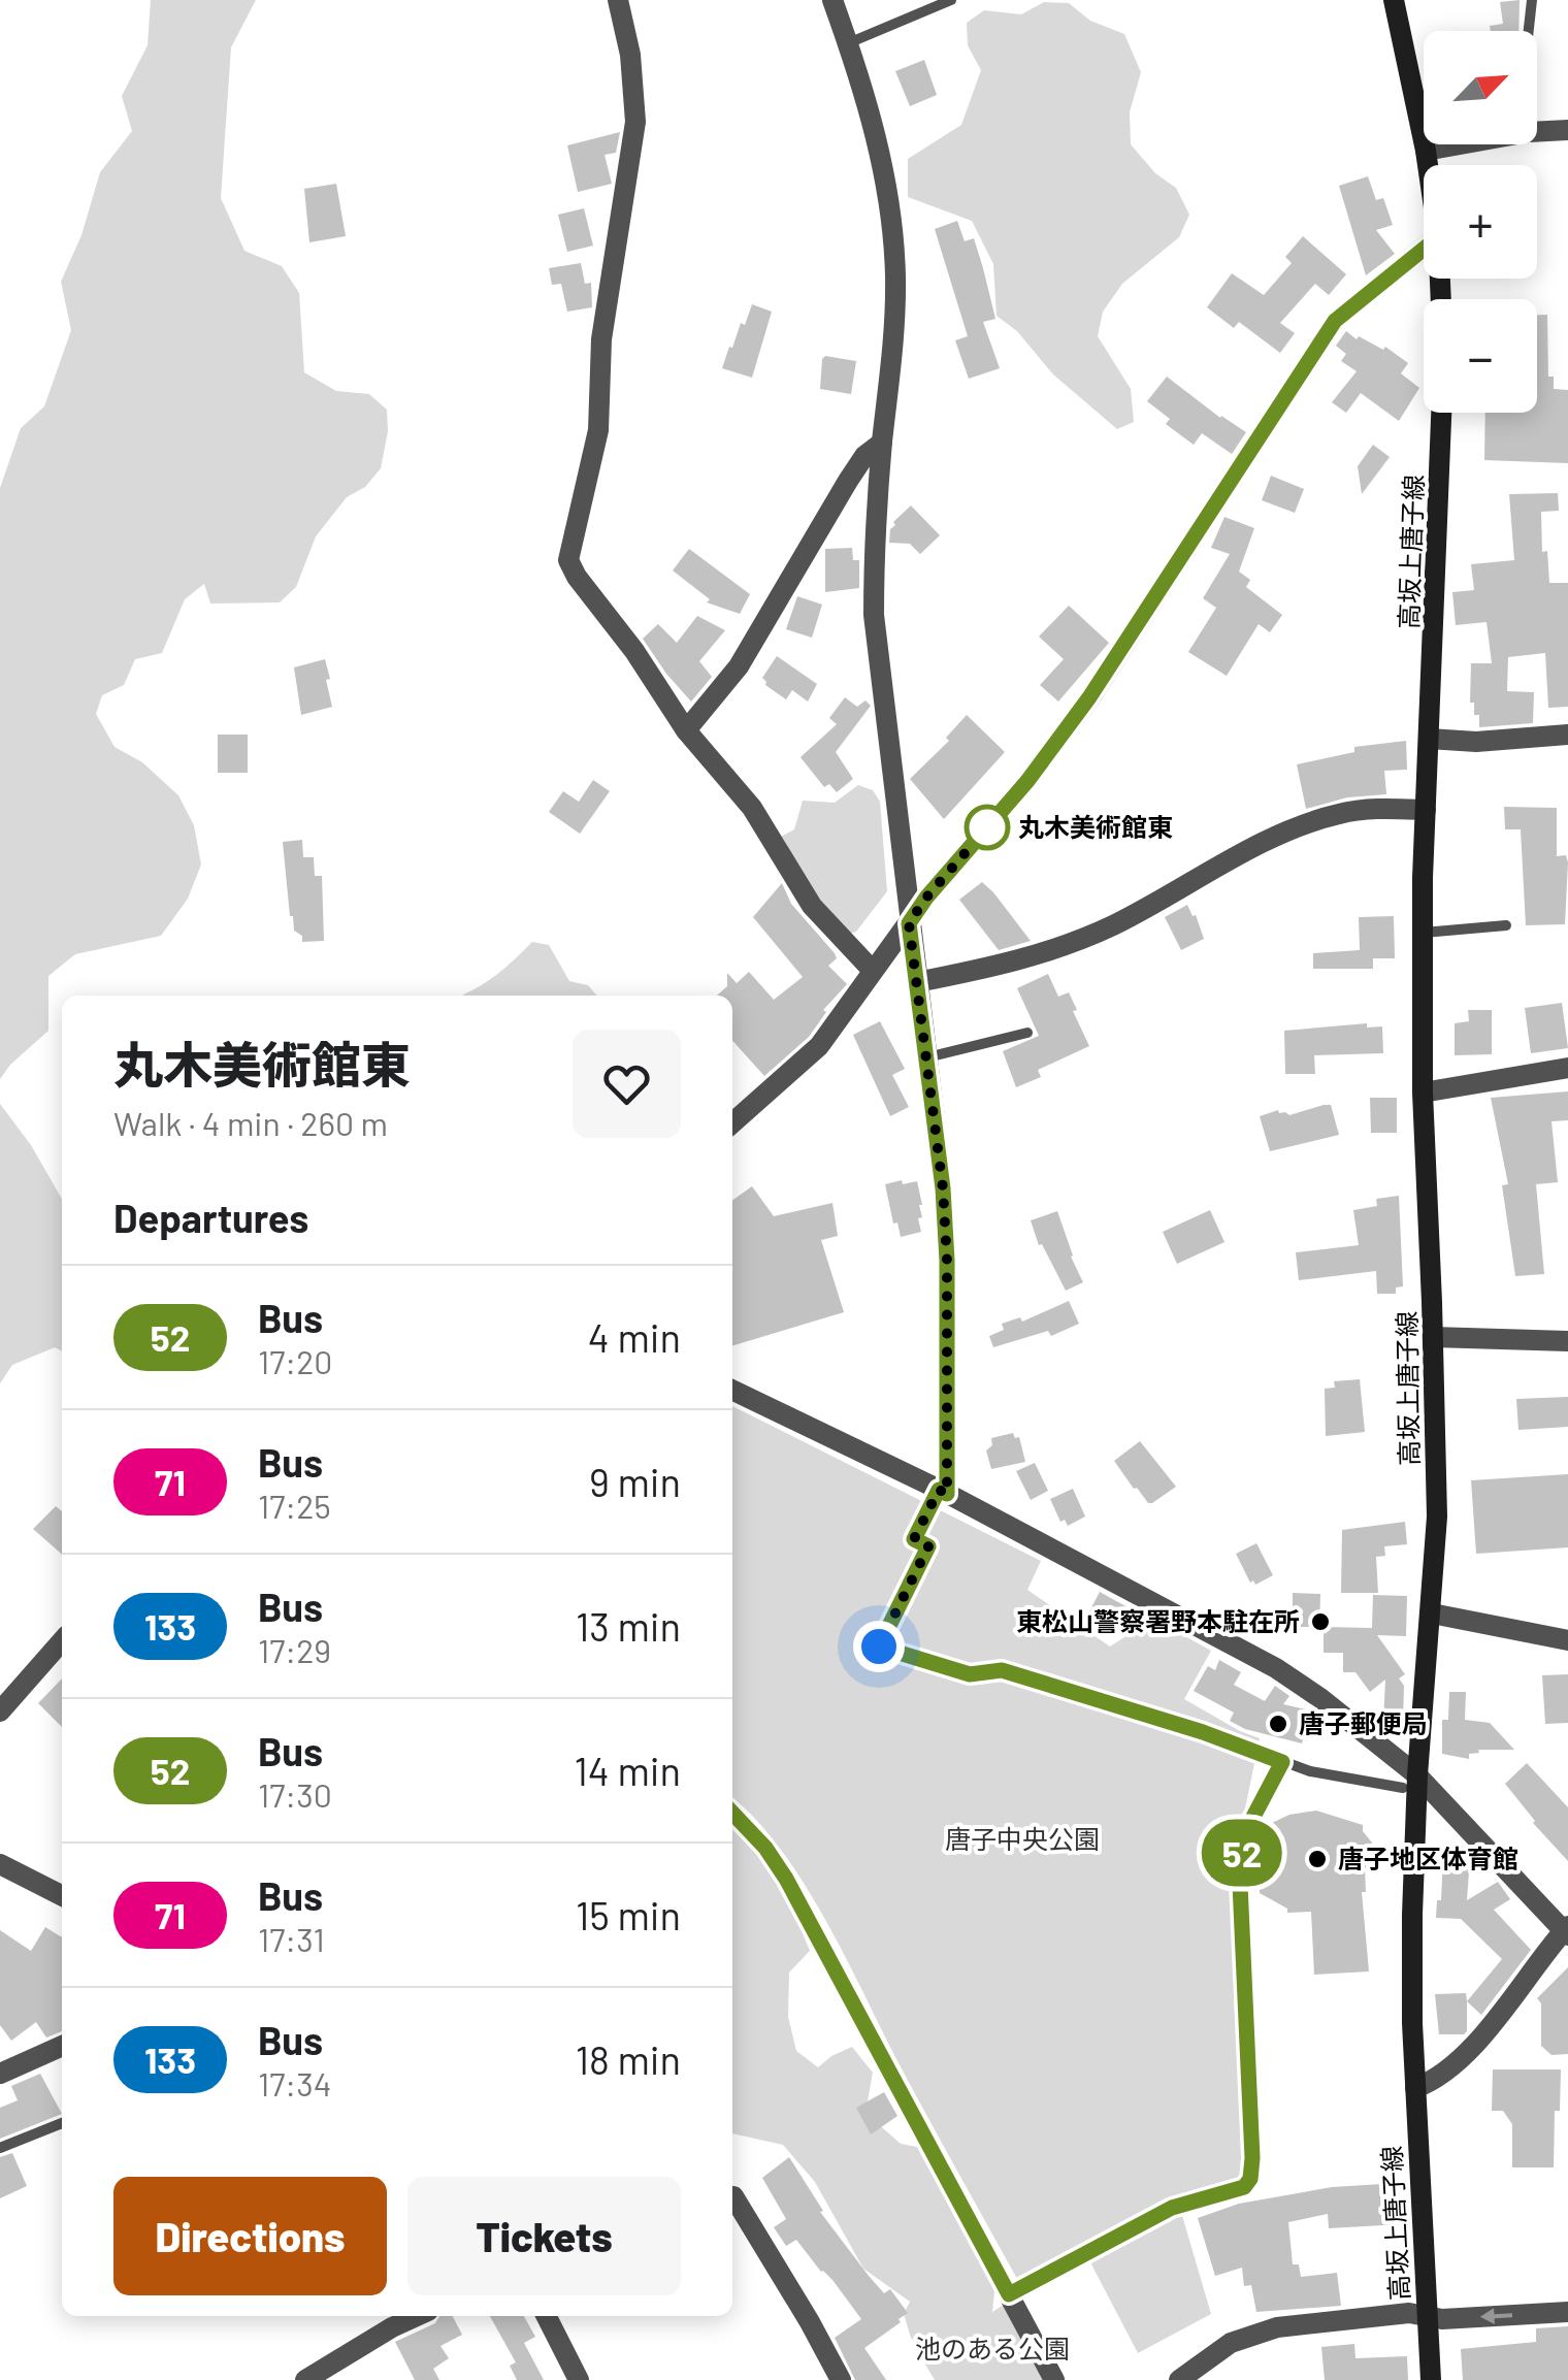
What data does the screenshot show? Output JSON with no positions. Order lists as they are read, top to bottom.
{
  "streets": {
    "main road": ["高坂上唐子線"]
  },
  "parks": ["唐子中央公園", "池のある公園"],
  "places": [
    "丸木美術館東",
    "東松山警察署野本駐在所",
    "唐子郵便局",
    "唐子地区体育館"
  ],
  "lines": ["bus line 52"],
  "north": "top right",
  "page": {
    "on_map": "52",
    "map_buttons": ["+", "−"],
    "heading": [
      ["丸木美術館東", "Walk · 4 min · 260 m"],
      "Departures"
    ],
    "list": [
      {
        "mark": "52",
        "name": "Bus",
        "note": "17:20",
        "value": "4 min"
      },
      {
        "mark": "71",
        "name": "Bus",
        "note": "17:25",
        "value": "9 min"
      },
      {
        "mark": "133",
        "name": "Bus",
        "note": "17:29",
        "value": "13 min"
      },
      {
        "mark": "52",
        "name": "Bus",
        "note": "17:30",
        "value": "14 min"
      },
      {
        "mark": "71",
        "name": "Bus",
        "note": "17:31",
        "value": "15 min"
      },
      {
        "mark": "133",
        "name": "Bus",
        "note": "17:34",
        "value": "18 min"
      }
    ],
    "buttons": ["Directions", "Tickets"]
  }
}
